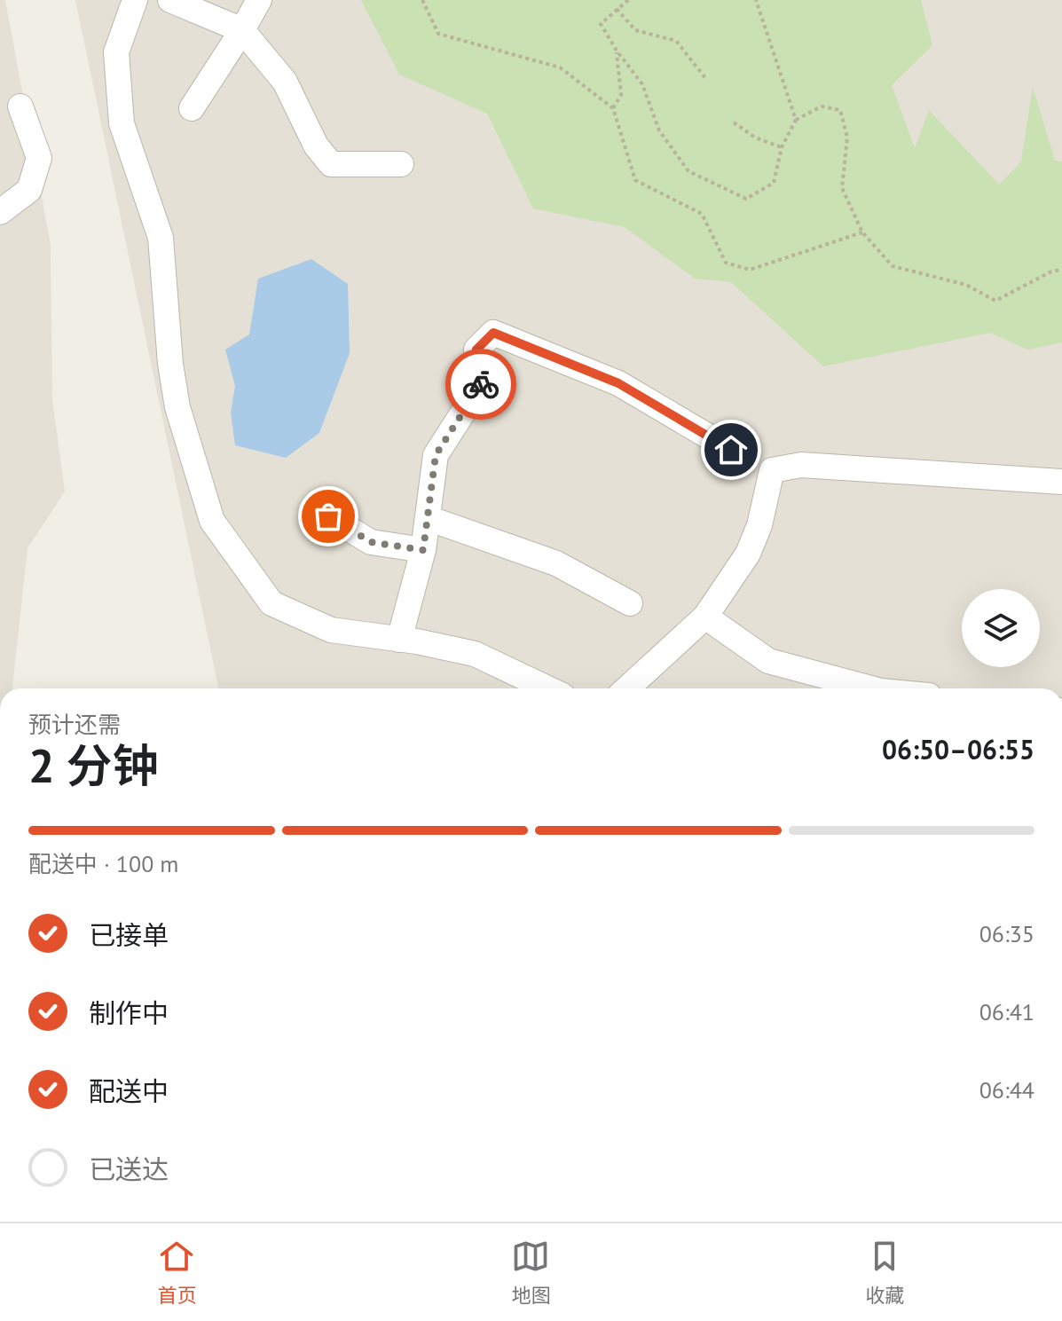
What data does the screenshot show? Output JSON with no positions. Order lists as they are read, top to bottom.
{
  "page": {
    "heading": ["2 分钟", "预计还需", "06:50–06:55"],
    "bar": "配送中 · 100 m",
    "list": [
      ["已接单", "06:35"],
      ["制作中", "06:41"],
      ["配送中", "06:44"],
      "已送达"
    ],
    "tabs": ["首页", "地图", "收藏"]
  }
}
